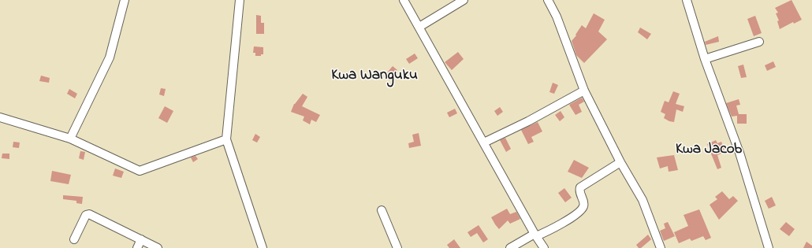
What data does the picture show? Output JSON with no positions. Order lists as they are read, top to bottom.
{
  "districts": ["Kwa Wanguku", "Kwa Jacob"]
}
